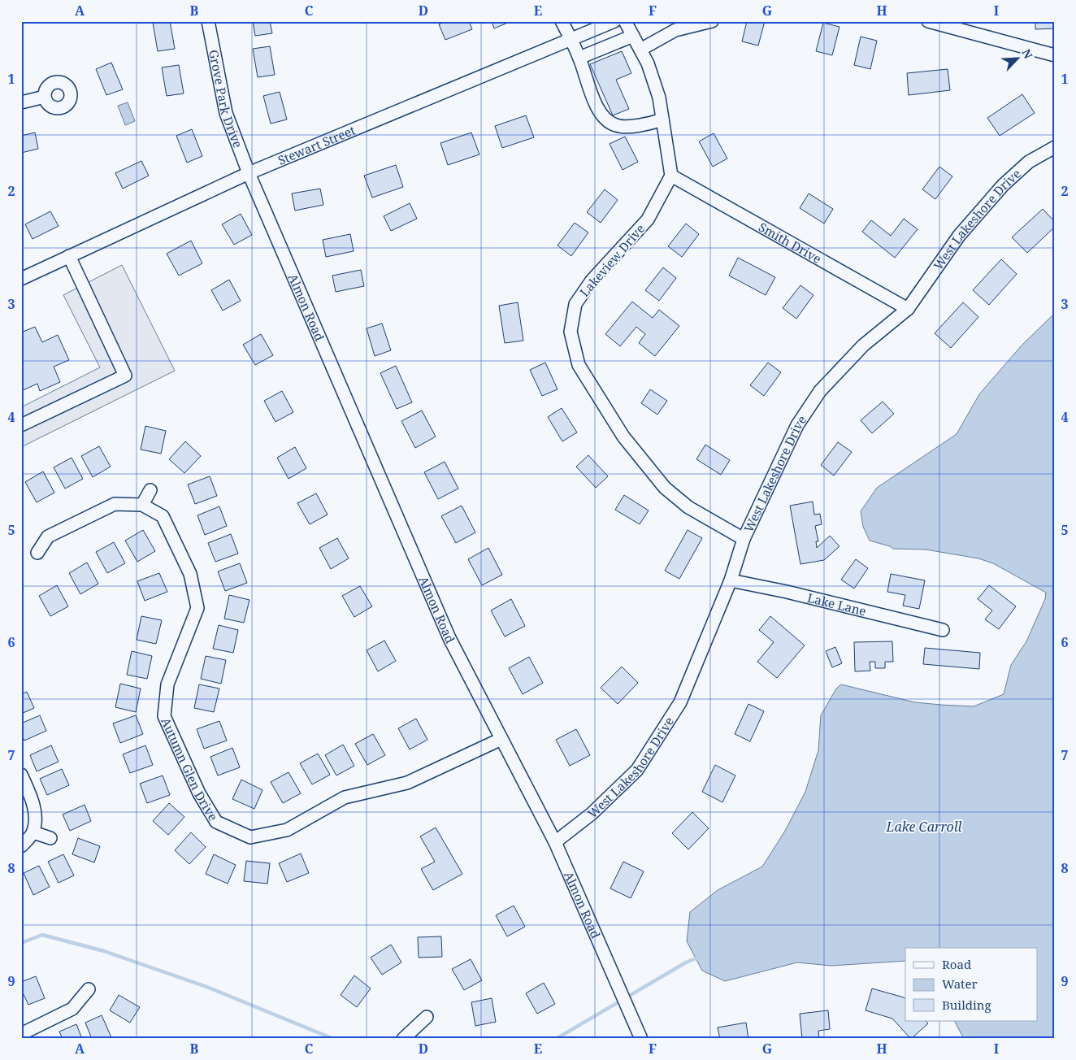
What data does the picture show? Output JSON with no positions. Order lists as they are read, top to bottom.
{
  "streets": {
    "street": [
      "Grove Park Drive",
      "Stewart Street",
      "West Lakeshore Drive",
      "Smith Drive",
      "Lakeview Drive",
      "Almon Road",
      "Lake Lane",
      "Autumn Glen Drive"
    ]
  },
  "crossings": [
    ["Grove Park Drive", "Stewart Street"],
    ["Grove Park Drive", "Almon Road"],
    ["Stewart Street", "Almon Road"],
    ["West Lakeshore Drive", "Smith Drive"],
    ["West Lakeshore Drive", "Lakeview Drive"],
    ["West Lakeshore Drive", "Almon Road"],
    ["West Lakeshore Drive", "Lake Lane"],
    ["Smith Drive", "Lakeview Drive"],
    ["Almon Road", "Autumn Glen Drive"]
  ],
  "water": ["Lake Carroll"],
  "legend": ["Road", "Water", "Building"],
  "north": "top right",
  "grid": {
    "columns": [
      "A",
      "B",
      "C",
      "D",
      "E",
      "F",
      "G",
      "H",
      "I"
    ],
    "rows": [
      "1",
      "2",
      "3",
      "4",
      "5",
      "6",
      "7",
      "8",
      "9"
    ]
  }
}
